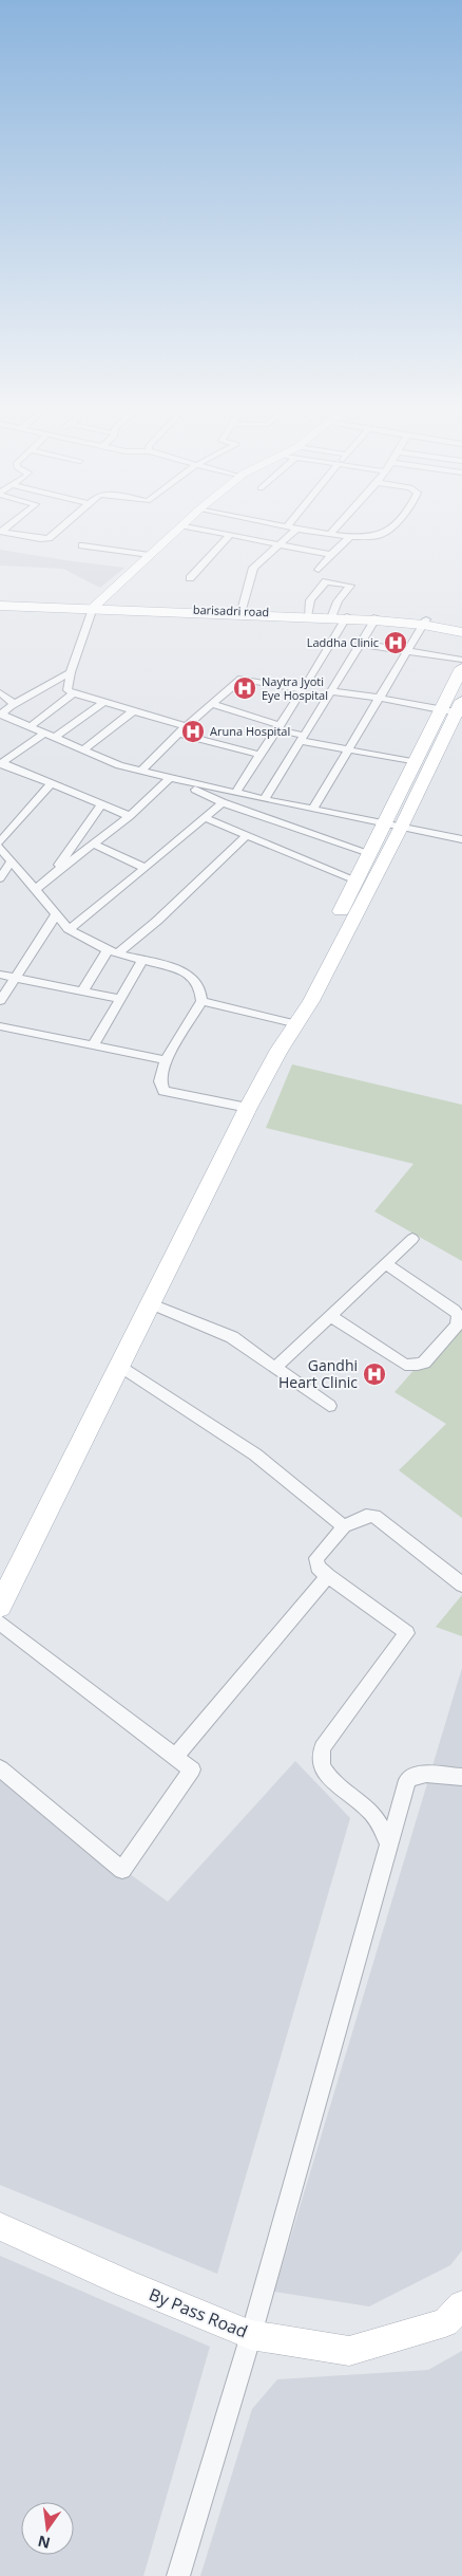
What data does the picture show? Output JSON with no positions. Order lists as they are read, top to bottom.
{
  "streets": {
    "main road": ["barisadri road"],
    "street": ["By Pass Road"]
  },
  "places": {
    "hospital": [
      "Laddha Clinic",
      "Naytra Jyoti Eye Hospital",
      "Aruna Hospital",
      "Gandhi Heart Clinic"
    ]
  },
  "north": "bottom"
}
